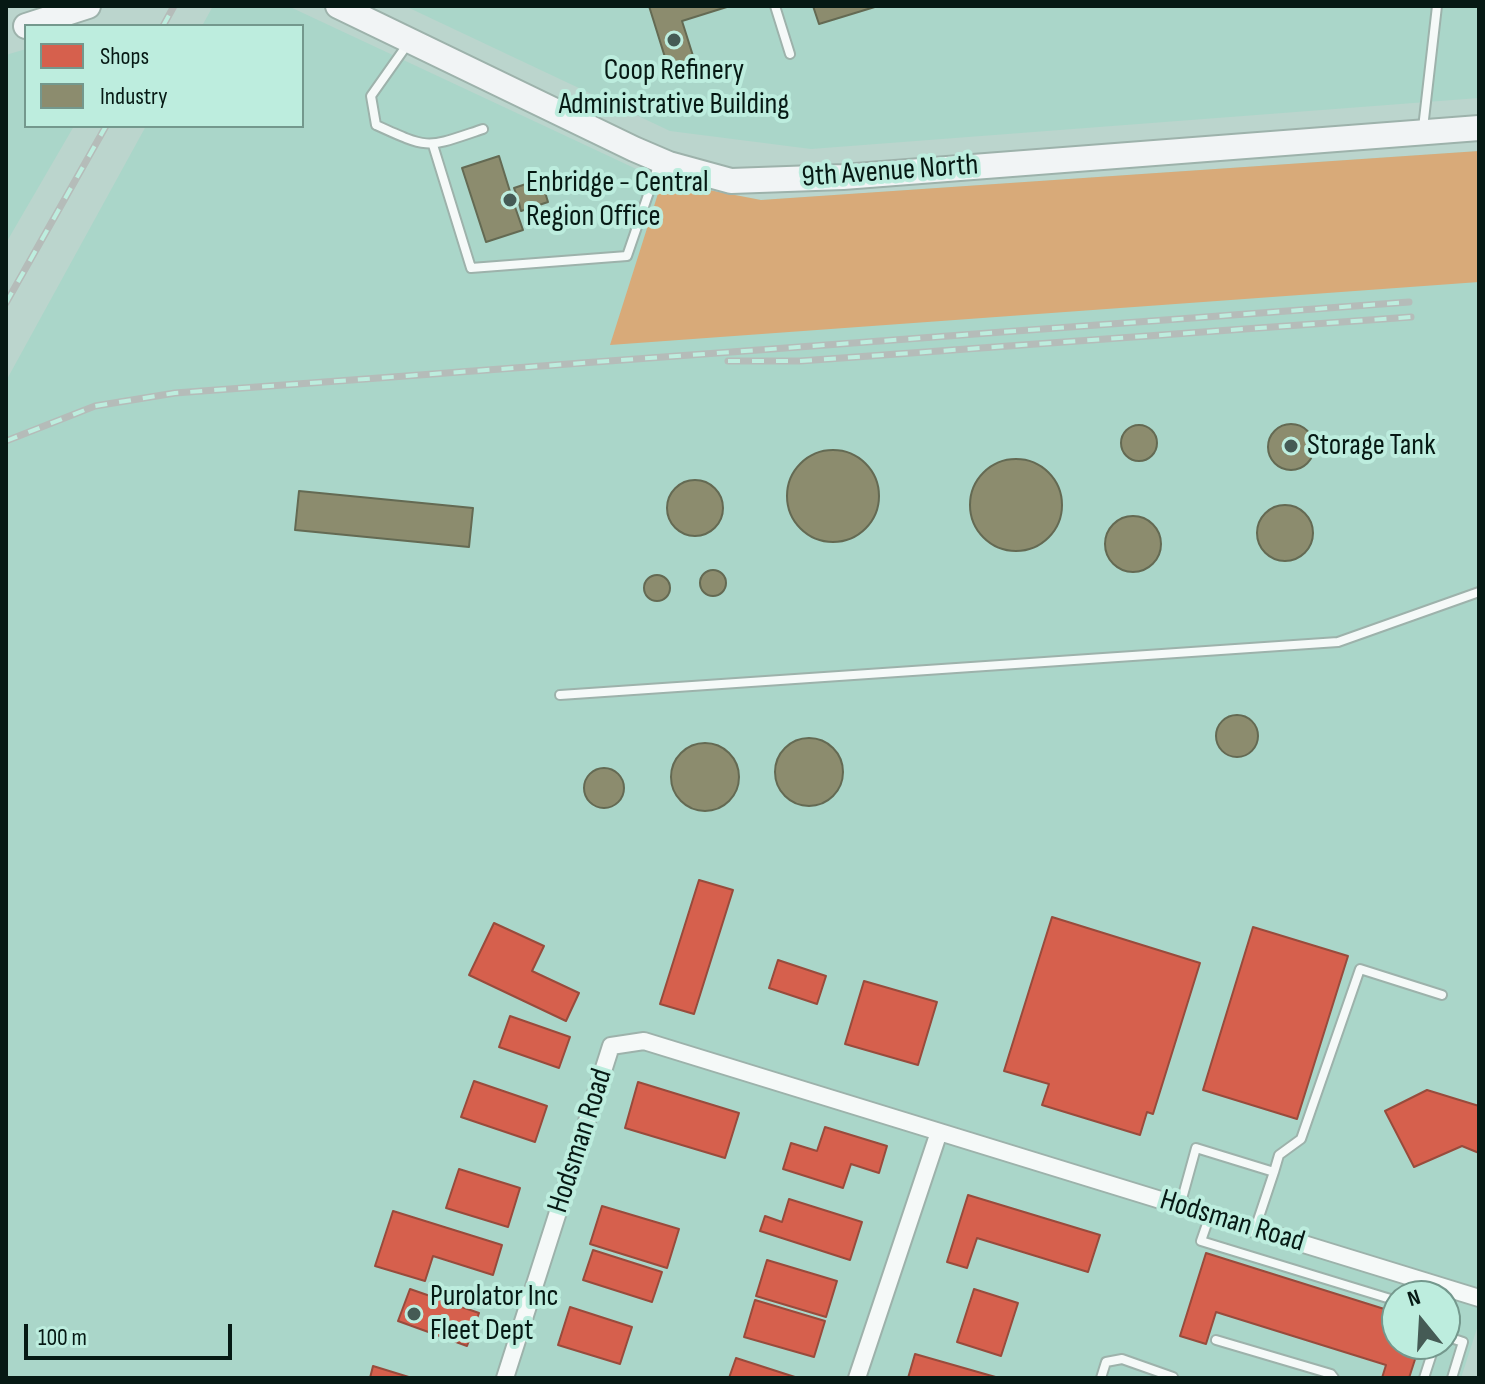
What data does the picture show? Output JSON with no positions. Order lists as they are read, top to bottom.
{
  "streets": {
    "street": ["9th Avenue North", "Hodsman Road"]
  },
  "places": [
    "Coop Refinery Administrative Building",
    "Enbridge - Central Region Office",
    "Storage Tank",
    "Purolator Inc Fleet Dept"
  ],
  "legend": ["Shops", "Industry"],
  "scale_bar": "100 m",
  "north": "top"
}
